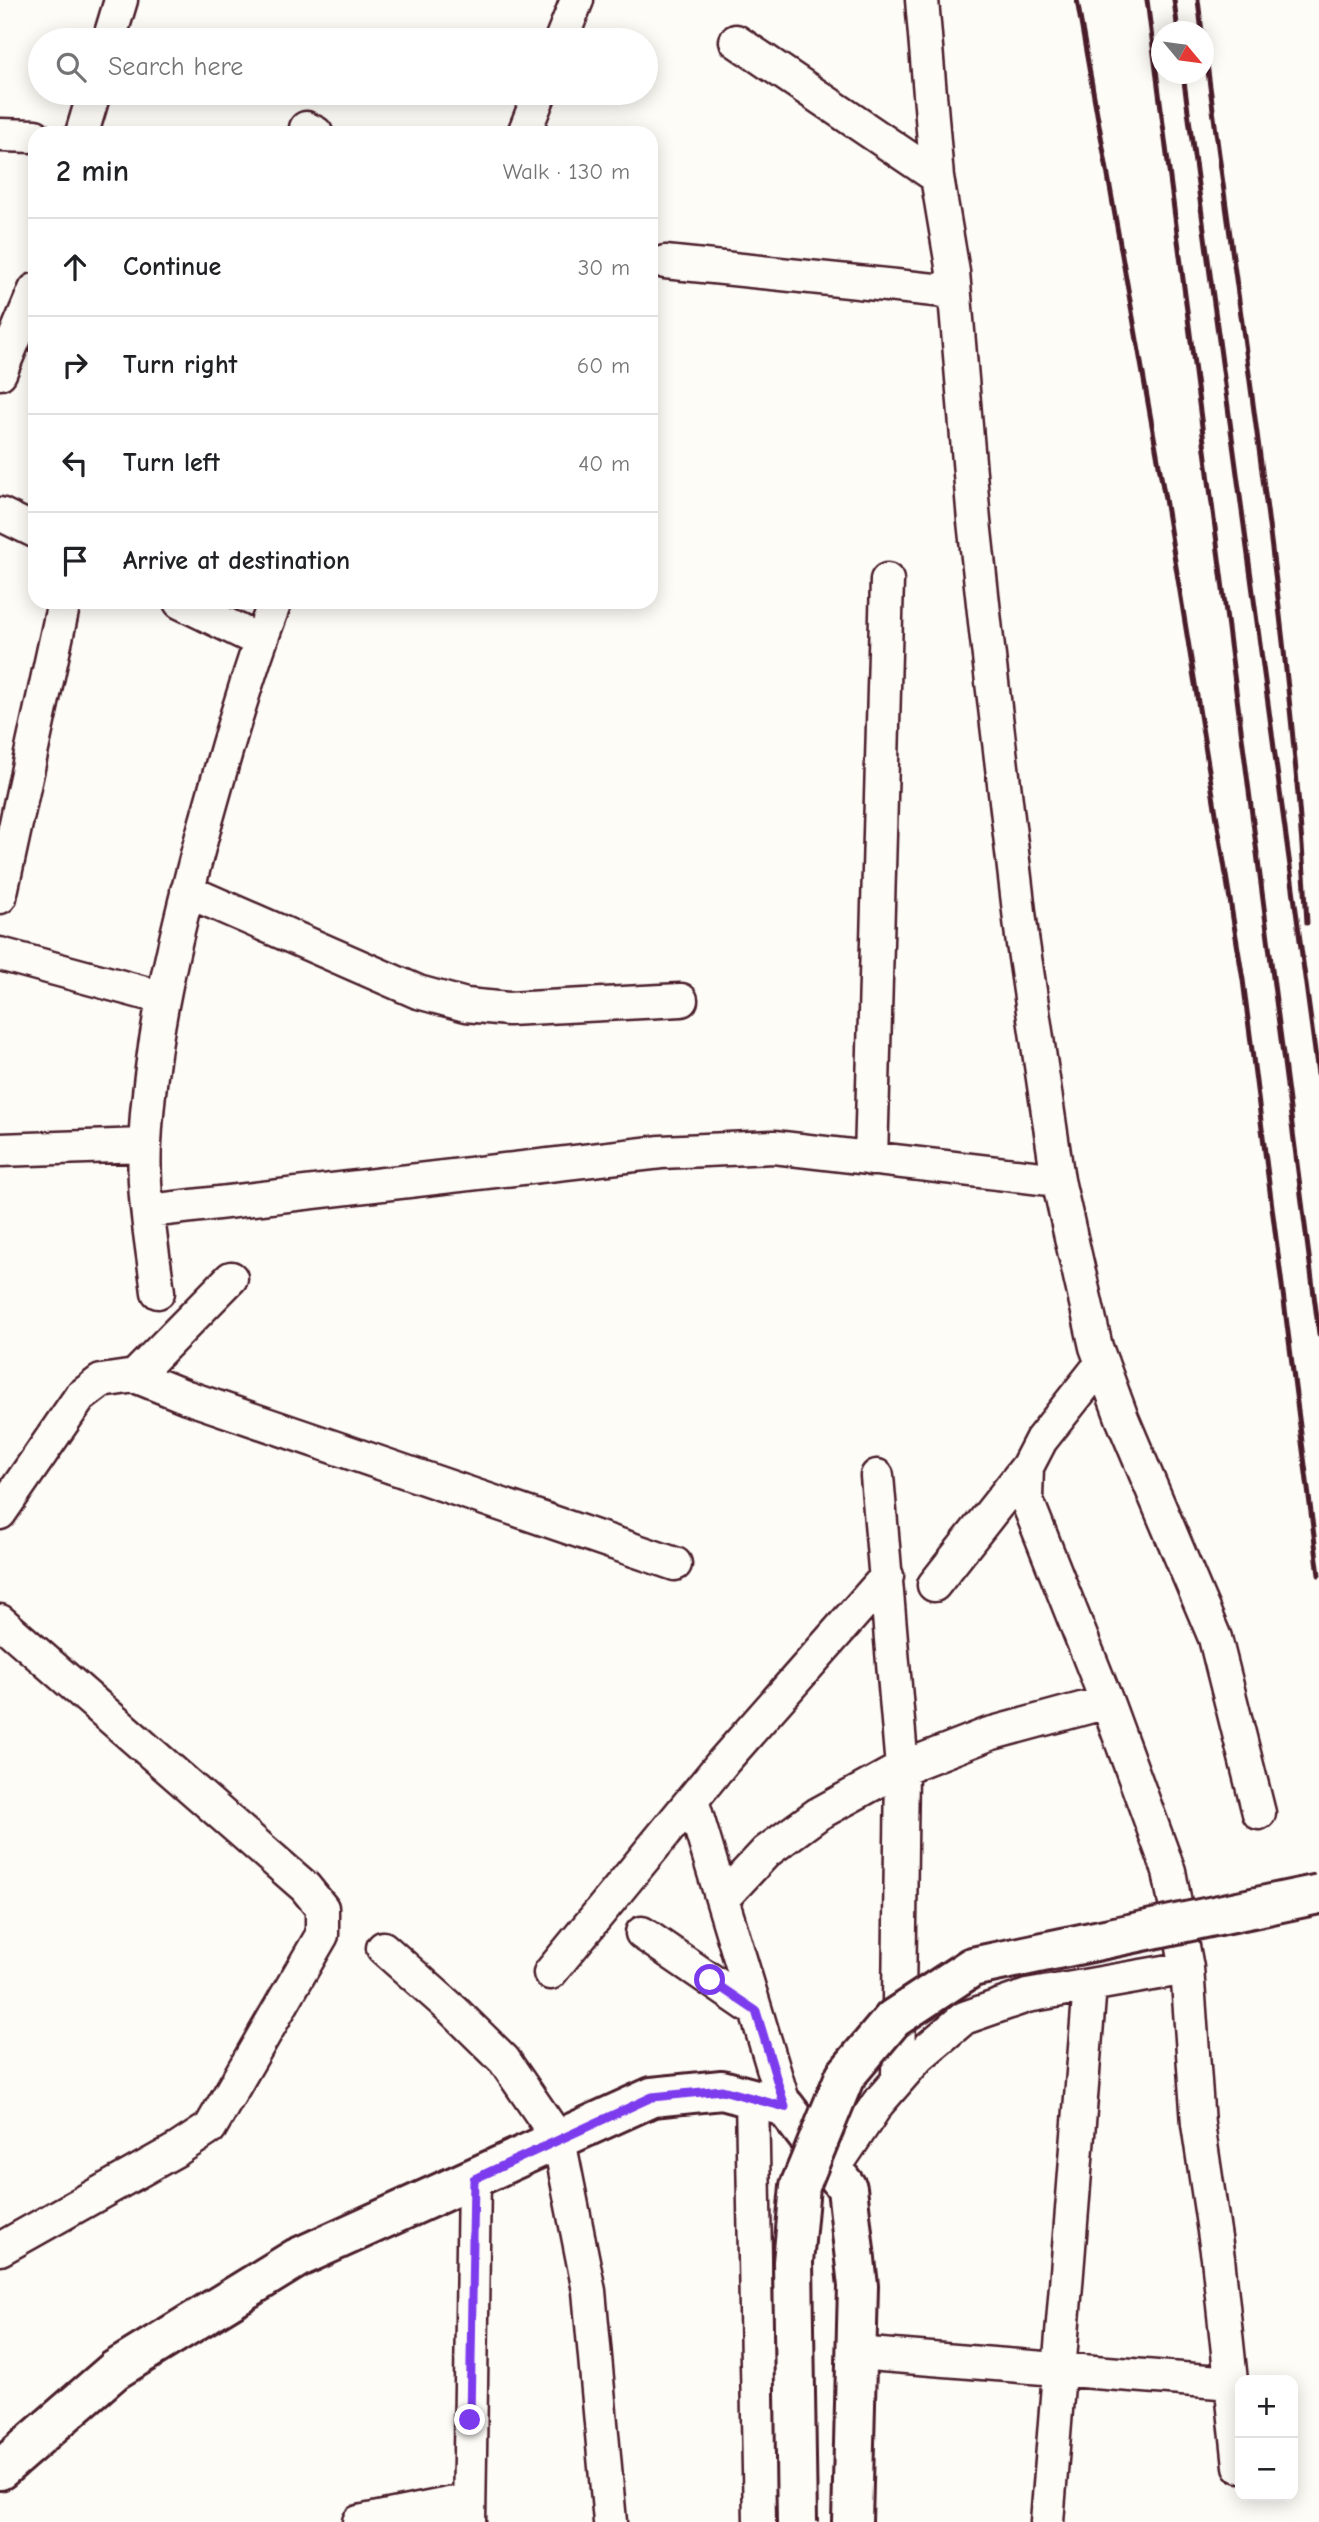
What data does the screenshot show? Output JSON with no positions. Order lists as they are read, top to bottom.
{
  "north": "bottom right",
  "page": {
    "search": "Search here",
    "heading": ["2 min", "Walk · 130 m"],
    "list": [
      ["Continue", "30 m"],
      ["Turn right", "60 m"],
      ["Turn left", "40 m"],
      "Arrive at destination"
    ],
    "map_buttons": ["+", "−"]
  }
}
